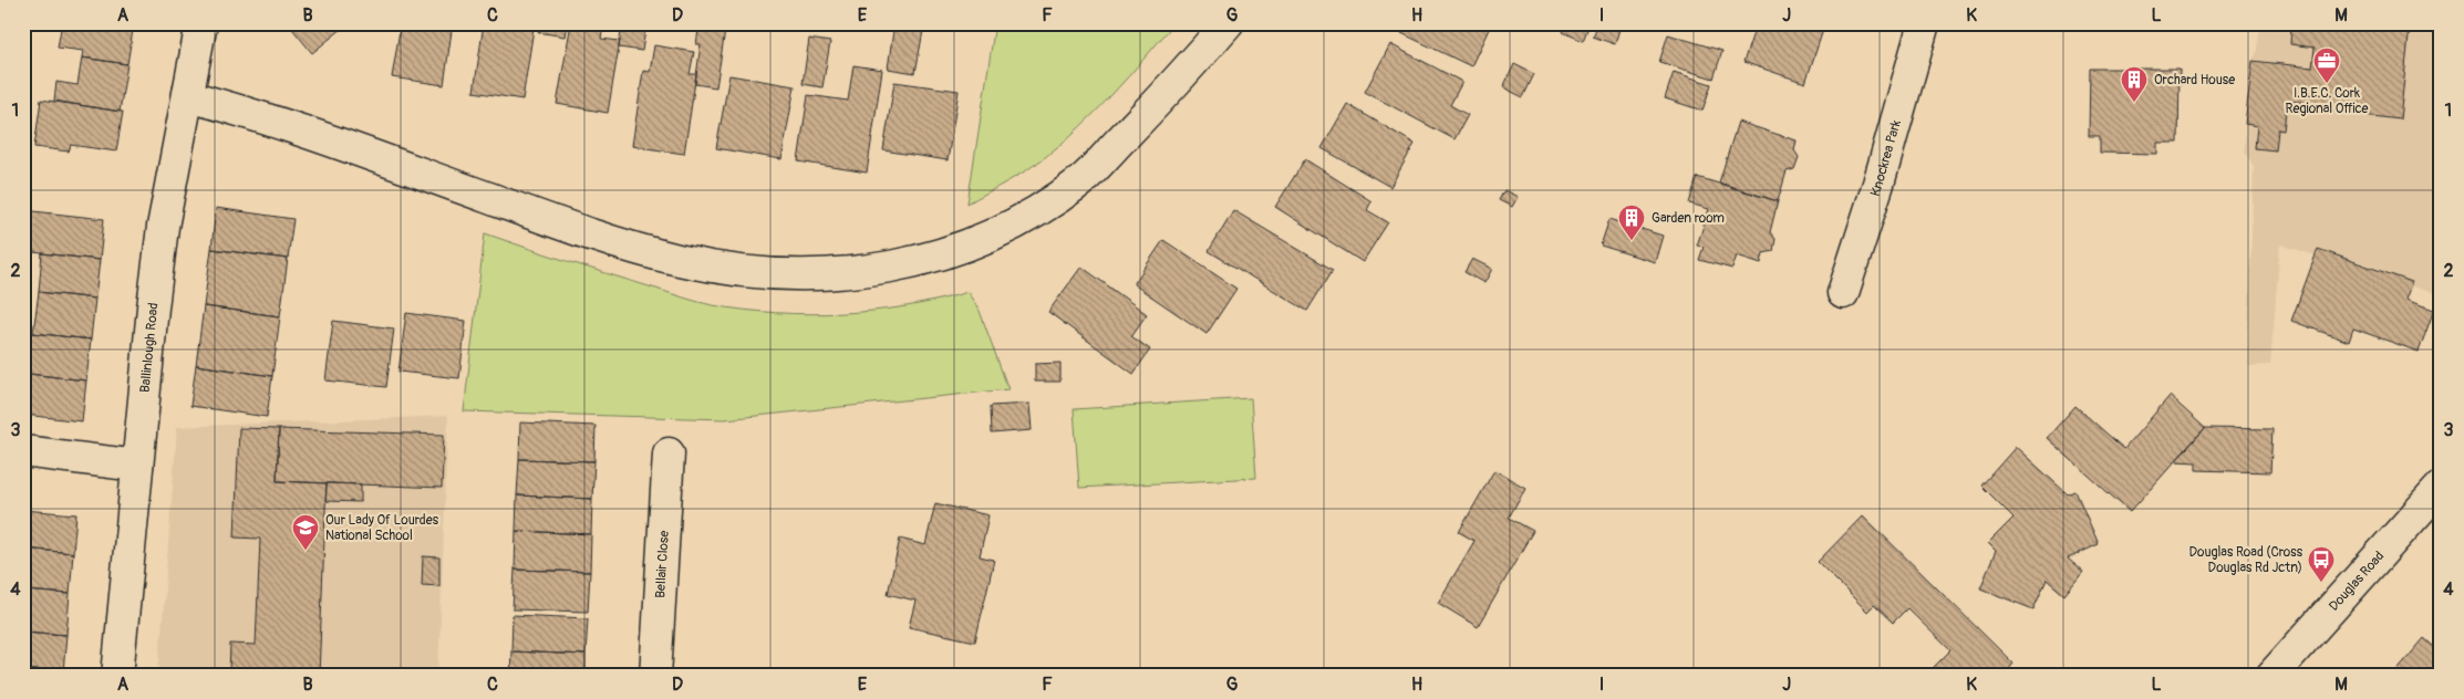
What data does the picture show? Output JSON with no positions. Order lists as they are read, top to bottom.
{
  "streets": {
    "street": [
      "Knockrea Park",
      "Ballinlough Road",
      "Bellair Close",
      "Douglas Road"
    ]
  },
  "places": {
    "office": ["I.B.E.C. Cork Regional Office"],
    "building": ["Orchard House", "Garden room"],
    "school or university": ["Our Lady Of Lourdes National School"],
    "bus stop": ["Douglas Road (Cross Douglas Rd Jctn)"]
  },
  "grid": {
    "columns": [
      "A",
      "B",
      "C",
      "D",
      "E",
      "F",
      "G",
      "H",
      "I",
      "J",
      "K",
      "L",
      "M"
    ],
    "rows": [
      "1",
      "2",
      "3",
      "4"
    ]
  }
}
